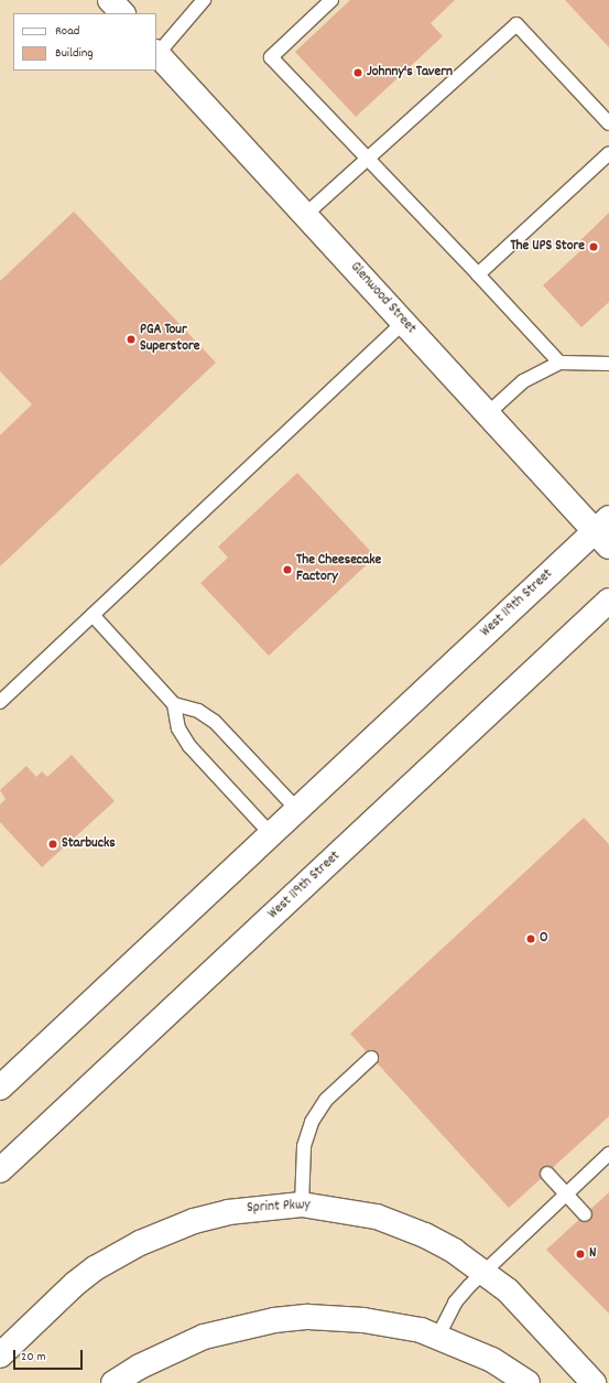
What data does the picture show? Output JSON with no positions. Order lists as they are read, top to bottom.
{
  "streets": {
    "street": ["Glenwood Street", "West 119th Street", "Sprint Pkwy"]
  },
  "crossings": [
    ["Glenwood Street", "West 119th Street"]
  ],
  "places": [
    "Johnny's Tavern",
    "The UPS Store",
    "PGA Tour Superstore",
    "The Cheesecake Factory",
    "Starbucks",
    "O",
    "N"
  ],
  "legend": ["Road", "Building"],
  "scale_bar": "20 m"
}
